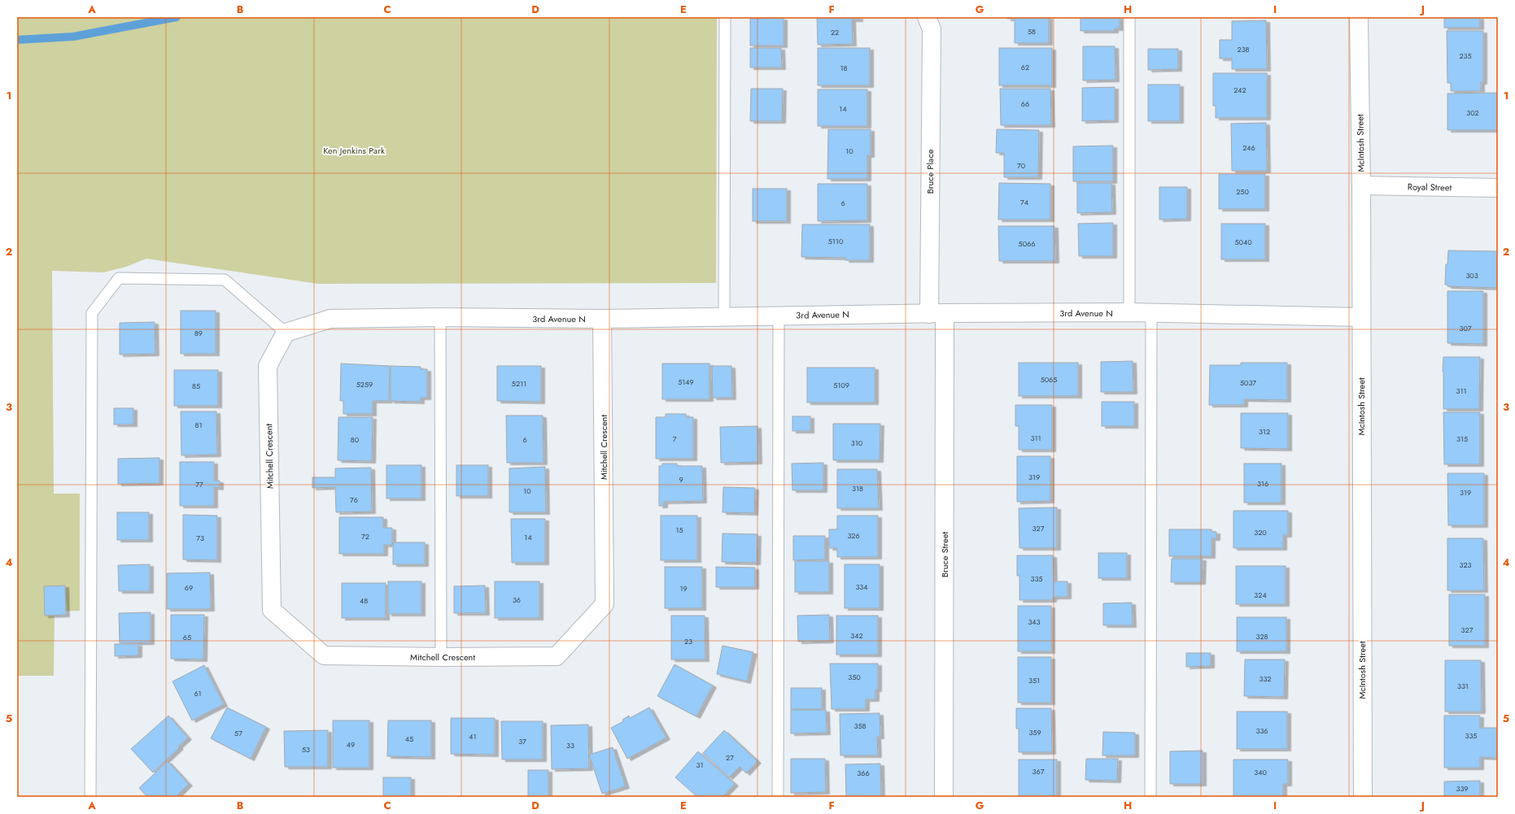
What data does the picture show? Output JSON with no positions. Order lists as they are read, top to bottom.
{
  "streets": {
    "street": [
      "McIntosh Street",
      "Bruce Place",
      "Royal Street",
      "3rd Avenue N",
      "Mitchell Crescent",
      "Bruce Street"
    ]
  },
  "crossings": [
    ["McIntosh Street", "Royal Street"],
    ["McIntosh Street", "3rd Avenue N"],
    ["Bruce Place", "3rd Avenue N"],
    ["Bruce Place", "Bruce Street"],
    ["3rd Avenue N", "Mitchell Crescent"],
    ["3rd Avenue N", "Bruce Street"]
  ],
  "parks": ["Ken Jenkins Park"],
  "house_numbers": [
    "58",
    "22",
    "238",
    "235",
    "62",
    "18",
    "242",
    "66",
    "14",
    "302",
    "246",
    "10",
    "70",
    "250",
    "74",
    "6",
    "5110",
    "5040",
    "5066",
    "303",
    "307",
    "89",
    "5065",
    "5149",
    "5037",
    "5211",
    "5259",
    "5109",
    "85",
    "311",
    "81",
    "312",
    "311",
    "7",
    "315",
    "80",
    "6",
    "310",
    "319",
    "9",
    "316",
    "77",
    "318",
    "10",
    "319",
    "76",
    "327",
    "15",
    "320",
    "326",
    "72",
    "14",
    "73",
    "323",
    "335",
    "334",
    "69",
    "19",
    "324",
    "36",
    "48",
    "343",
    "327",
    "342",
    "328",
    "65",
    "23",
    "350",
    "332",
    "351",
    "331",
    "61",
    "358",
    "336",
    "359",
    "57",
    "335",
    "41",
    "45",
    "37",
    "49",
    "33",
    "53",
    "27",
    "31",
    "367",
    "340",
    "366",
    "339"
  ],
  "grid": {
    "columns": [
      "A",
      "B",
      "C",
      "D",
      "E",
      "F",
      "G",
      "H",
      "I",
      "J"
    ],
    "rows": [
      "1",
      "2",
      "3",
      "4",
      "5"
    ]
  }
}
